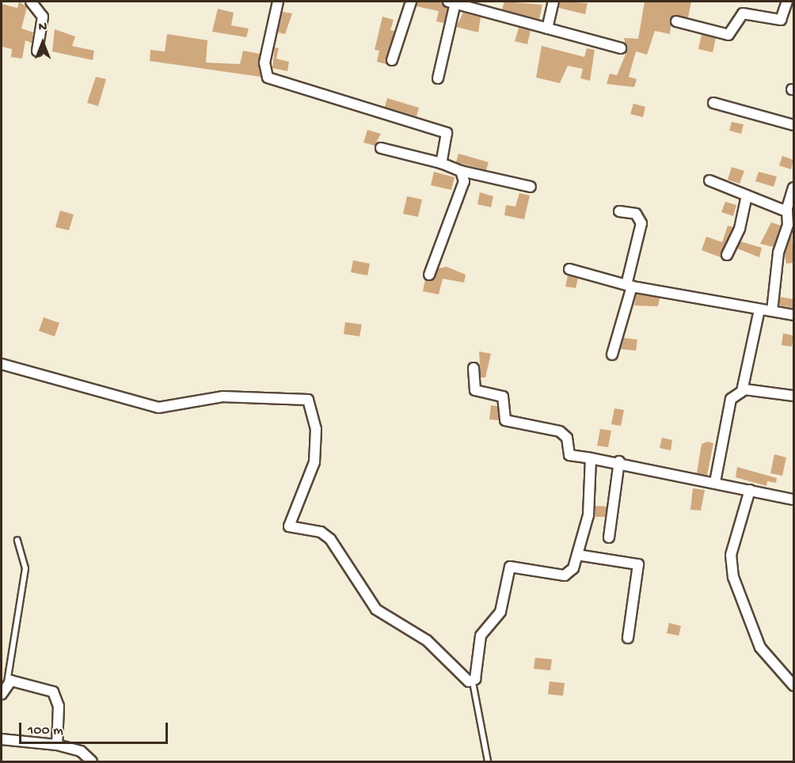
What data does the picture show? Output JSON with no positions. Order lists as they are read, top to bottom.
{
  "scale_bar": "100 m",
  "north": "top"
}
